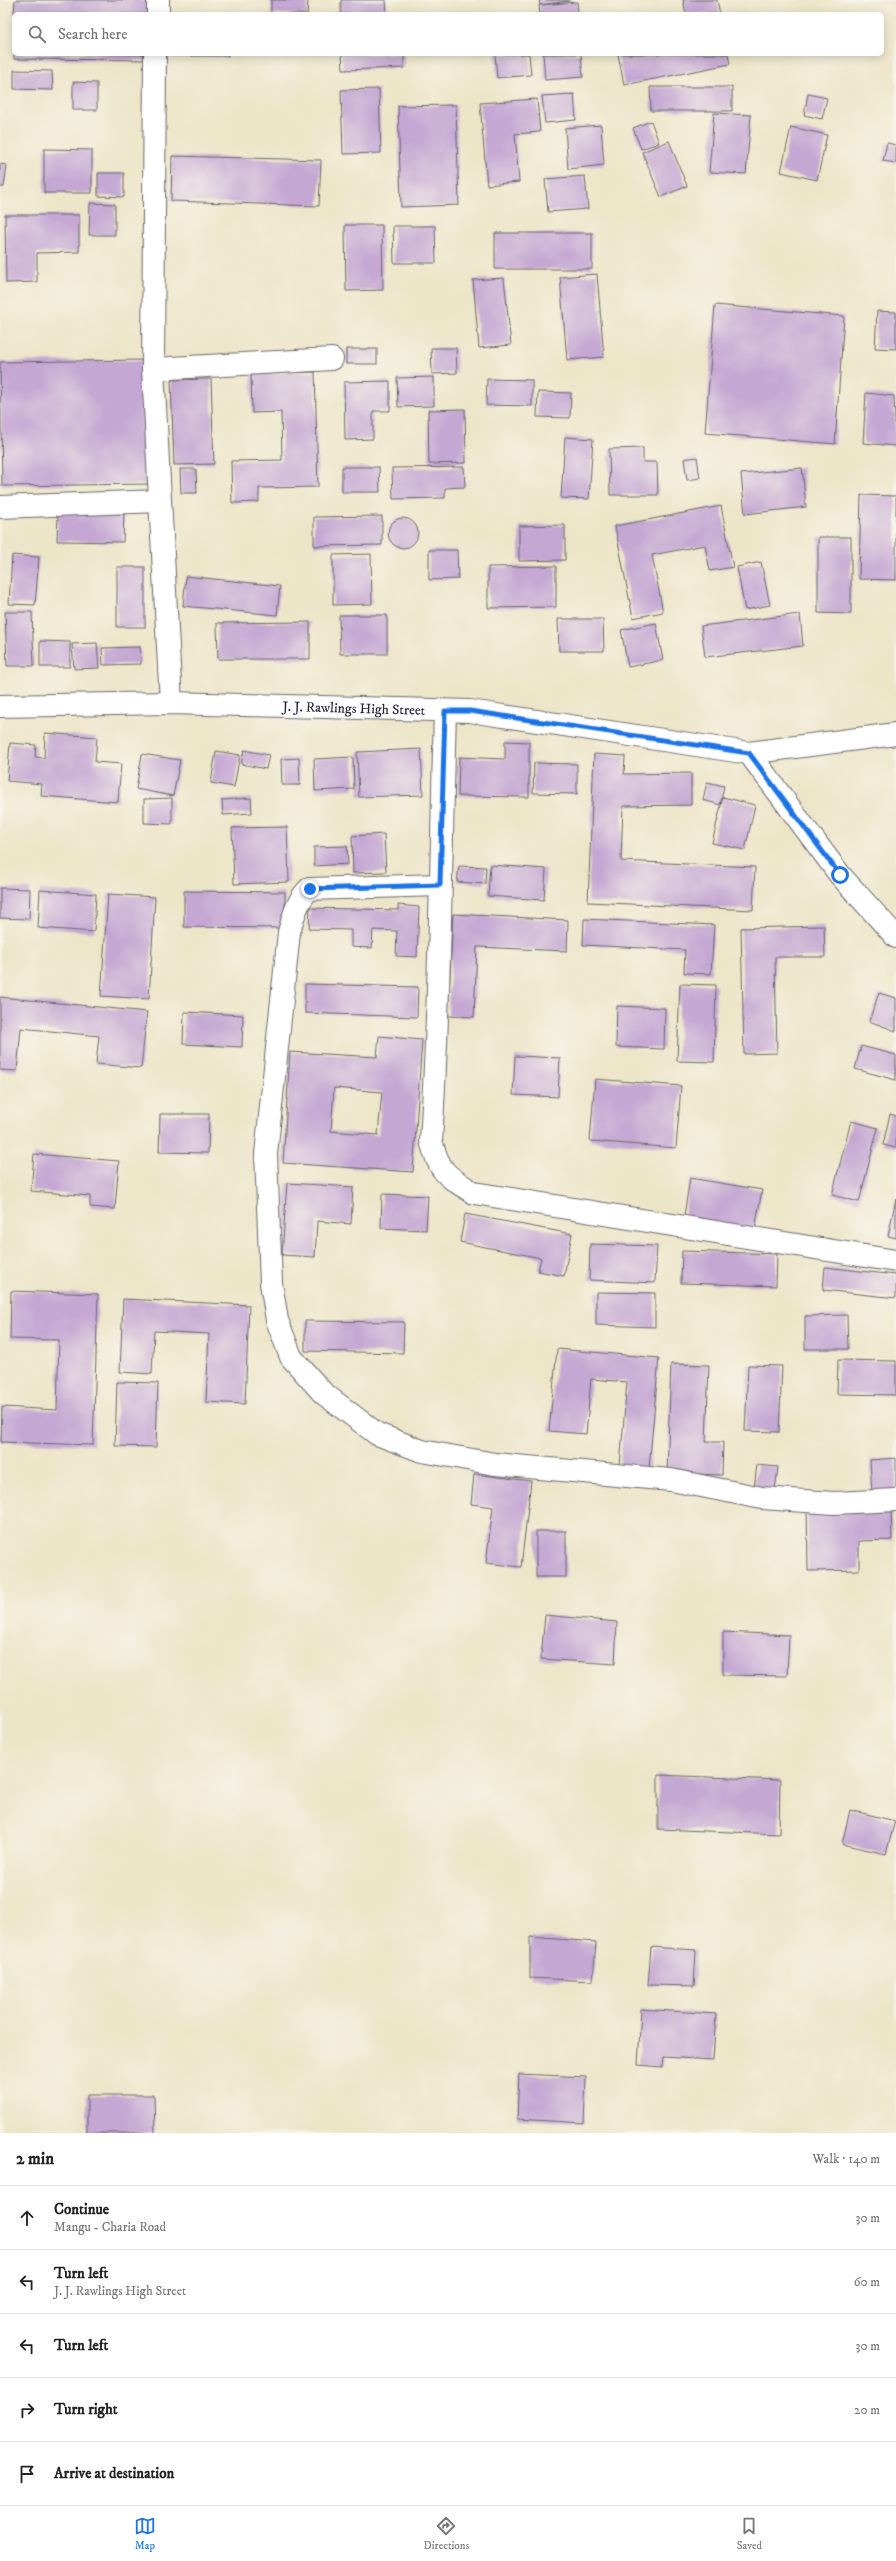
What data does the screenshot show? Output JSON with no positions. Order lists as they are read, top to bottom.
{
  "streets": {
    "street": ["J. J. Rawlings High Street"]
  },
  "page": {
    "search": "Search here",
    "heading": ["2 min", "Walk · 140 m"],
    "list": [
      ["Continue", "Mangu - Charia Road", "30 m"],
      ["Turn left", "J. J. Rawlings High Street", "60 m"],
      ["Turn left", "30 m"],
      ["Turn right", "20 m"],
      "Arrive at destination"
    ],
    "nav": ["Map", "Directions", "Saved"]
  }
}
